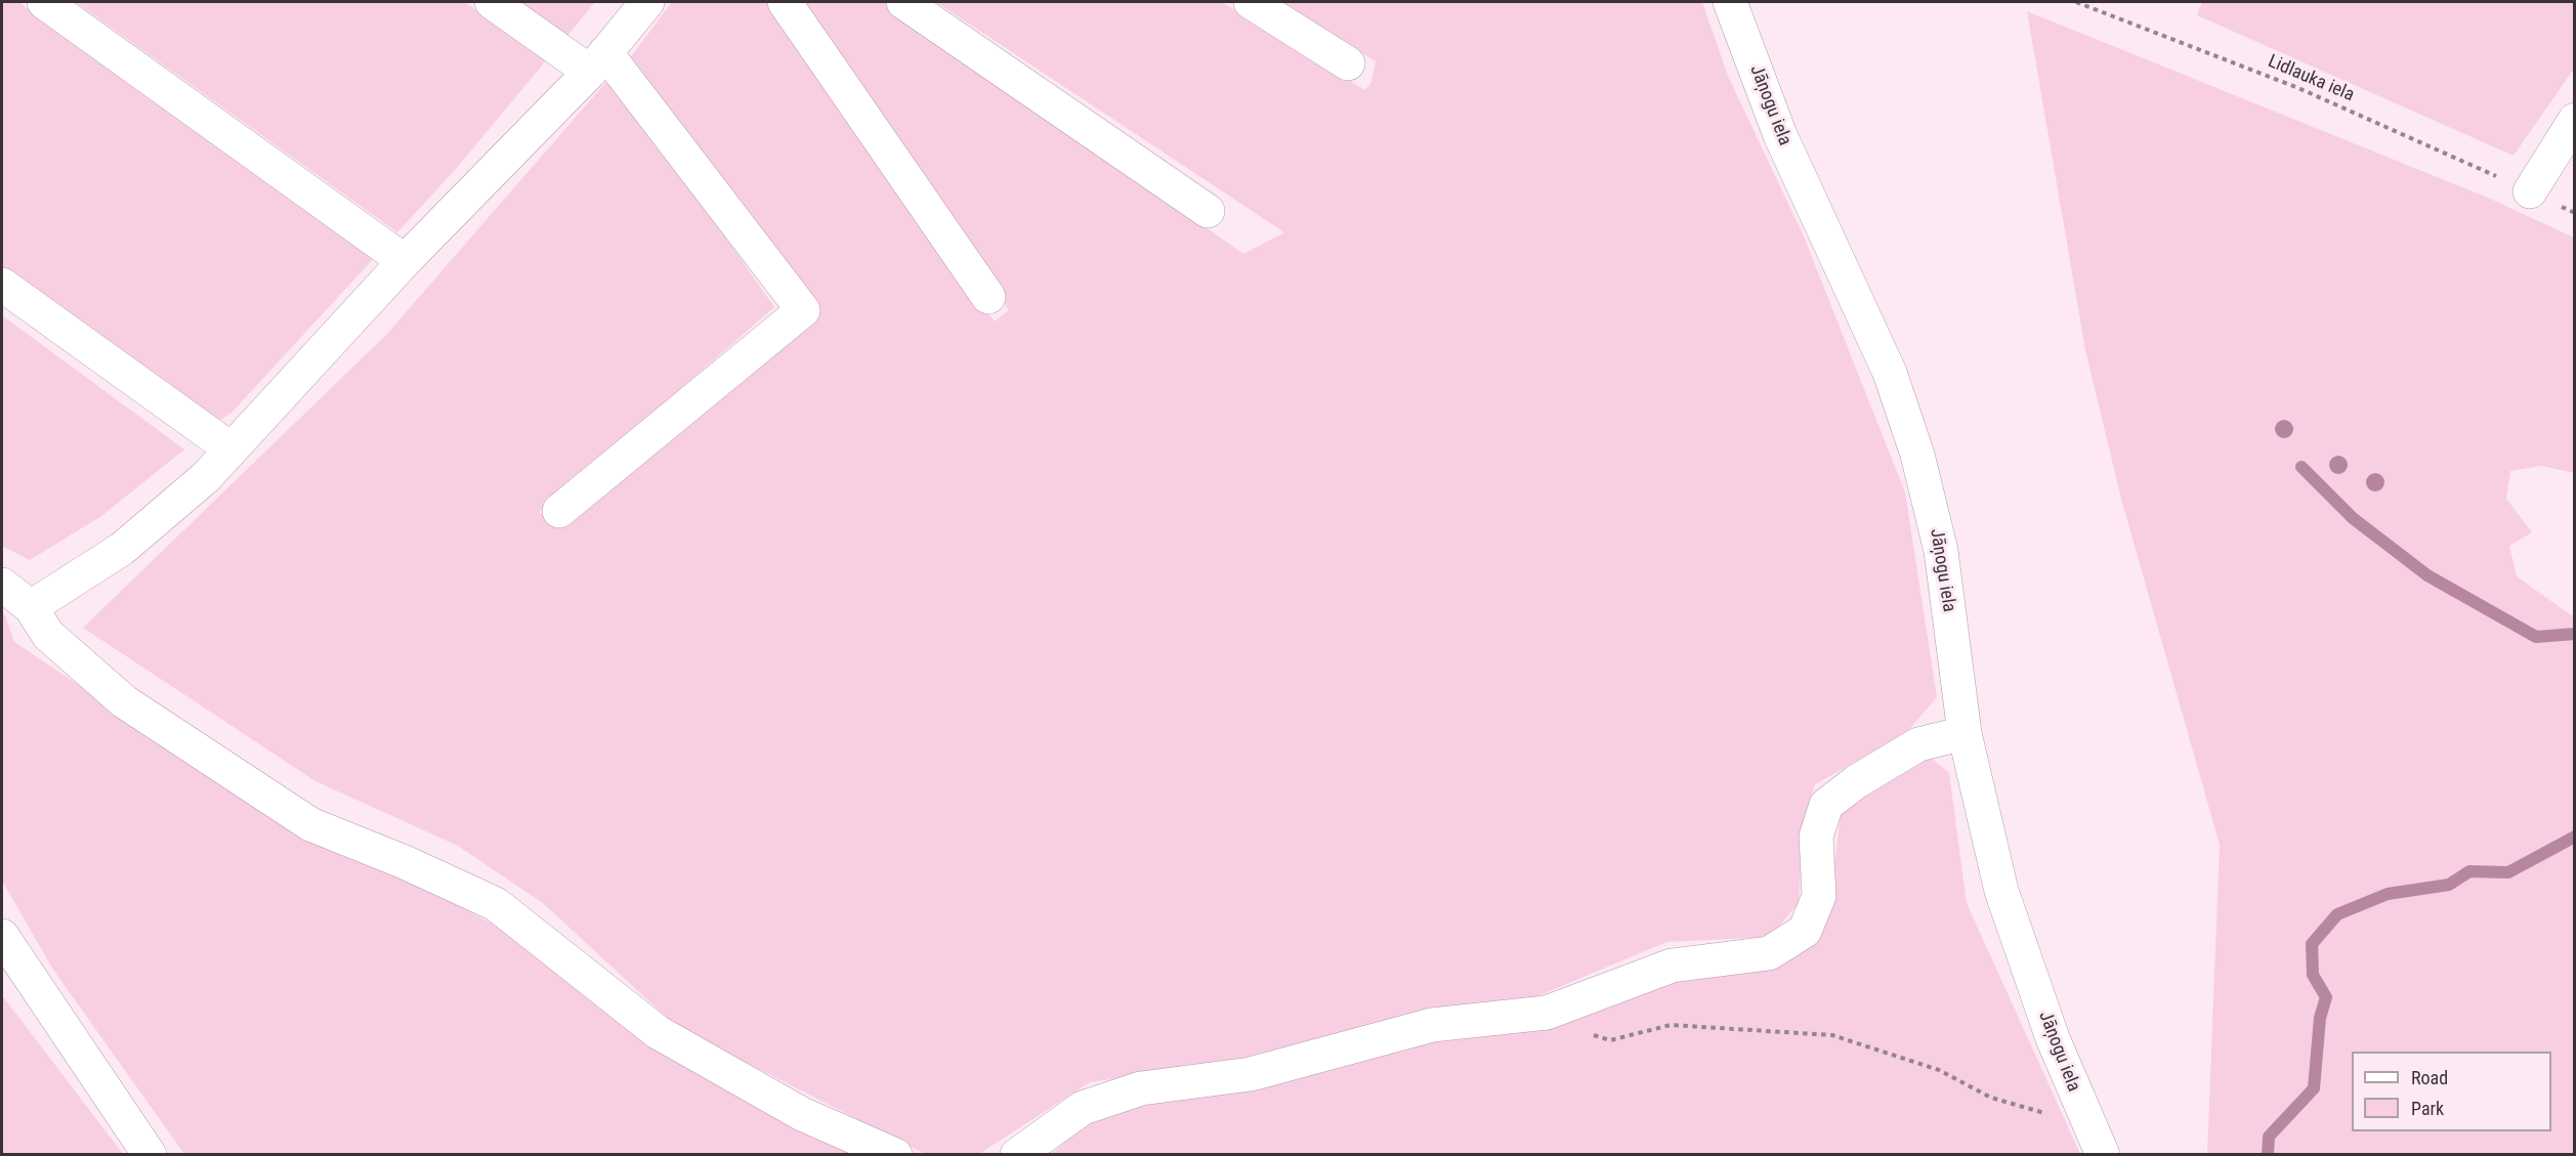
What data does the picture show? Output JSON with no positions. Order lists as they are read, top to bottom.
{
  "streets": {
    "street": ["Jāņogu iela"],
    "path": ["Lidlauka iela"]
  },
  "legend": ["Road", "Park"]
}
